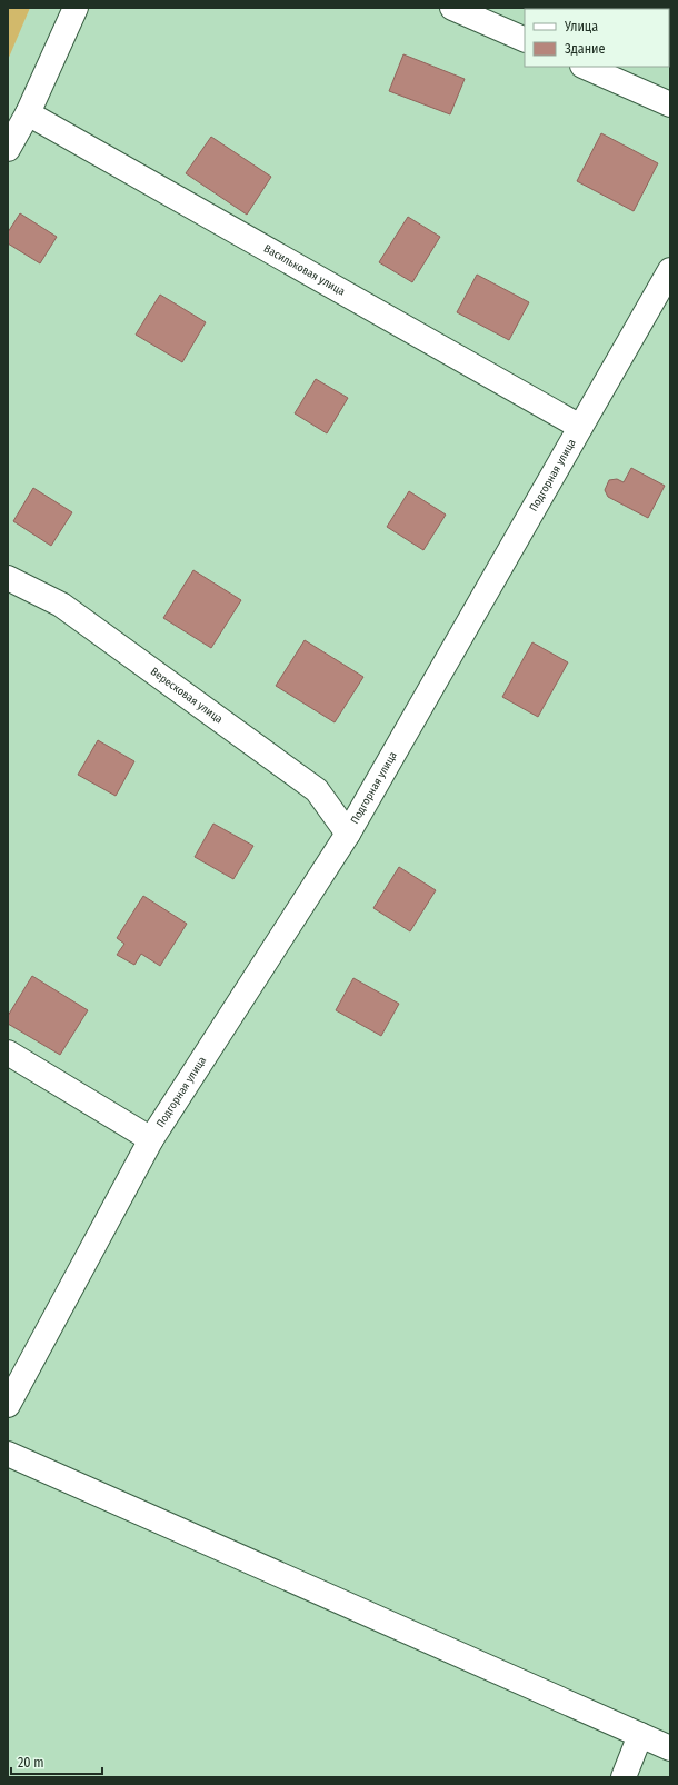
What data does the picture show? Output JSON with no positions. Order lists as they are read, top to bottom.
{
  "streets": {
    "street": ["Васильковая улица", "Подгорная улица", "Вересковая улица"]
  },
  "crossings": [
    ["Васильковая улица", "Подгорная улица"],
    ["Подгорная улица", "Вересковая улица"]
  ],
  "legend": ["Улица", "Здание"],
  "scale_bar": "20 m"
}
